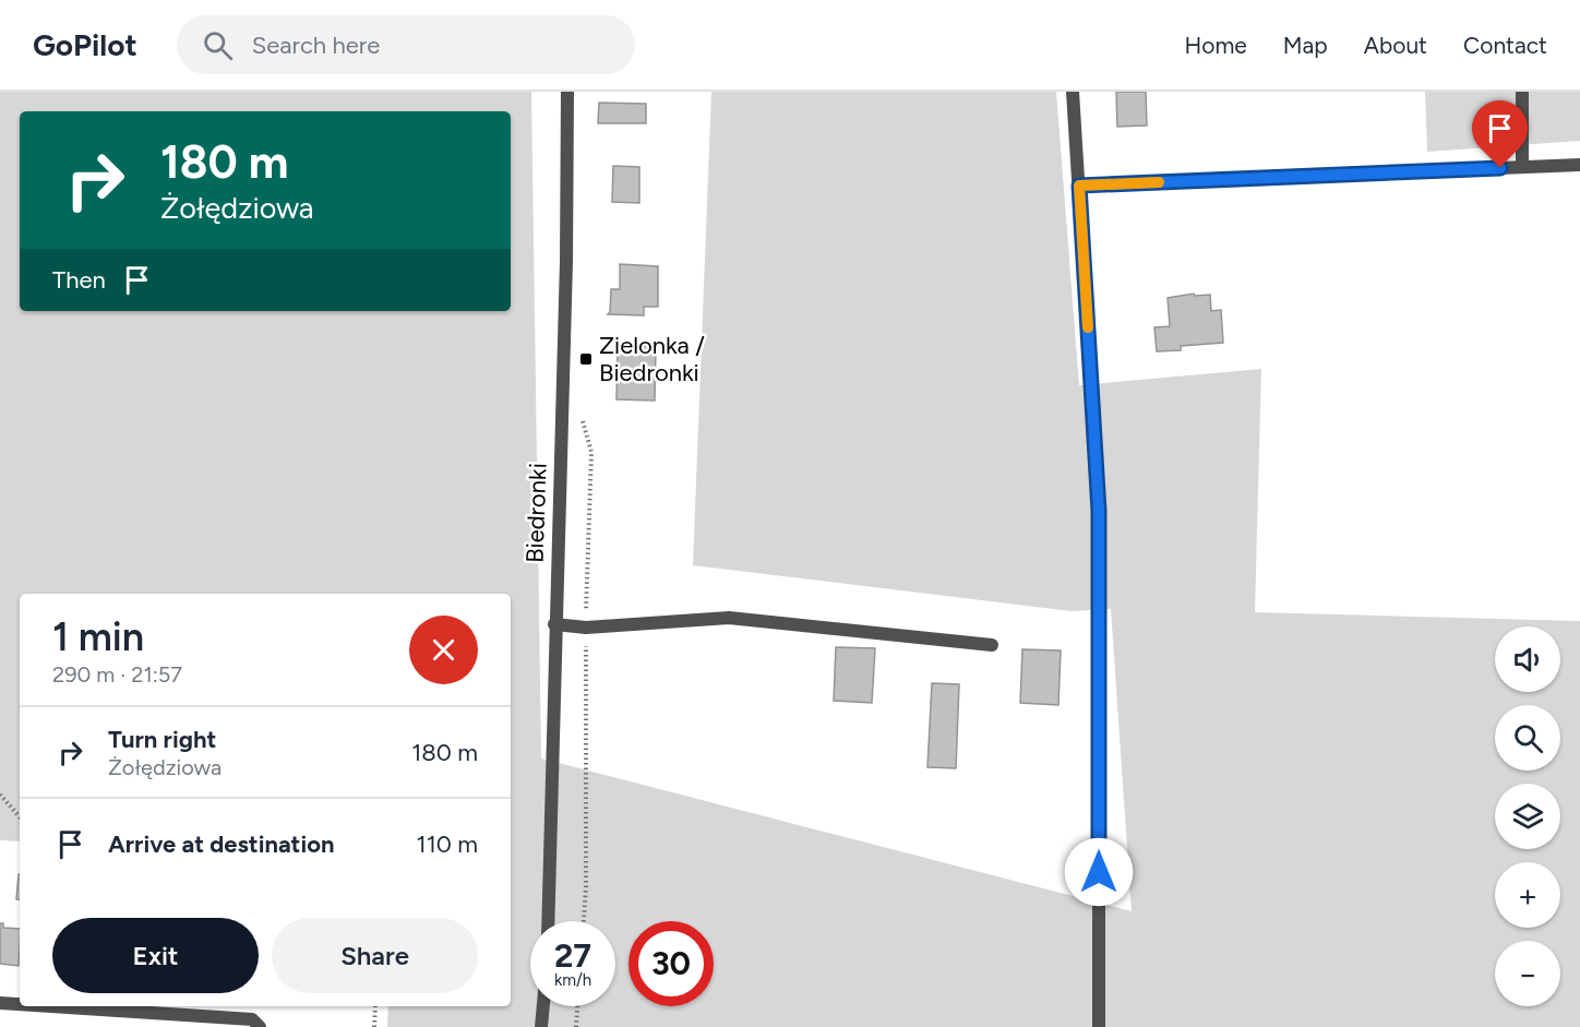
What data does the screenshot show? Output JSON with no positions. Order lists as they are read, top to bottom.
{
  "streets": {
    "street": ["Biedronki"]
  },
  "places": {
    "transit": ["Zielonka / Biedronki"]
  },
  "page": {
    "header": "GoPilot",
    "search": "Search here",
    "nav": [
      "Home",
      "Map",
      "About",
      "Contact"
    ],
    "turn": ["180 m", "Żołędziowa"],
    "then": "Then",
    "heading": ["1 min", "290 m · 21:57"],
    "map_buttons": ["+", "−"],
    "list": [
      {
        "name": "Turn right",
        "note": "Żołędziowa",
        "value": "180 m"
      },
      {
        "name": "Arrive at destination",
        "value": "110 m"
      }
    ],
    "buttons": ["Exit", "Share"],
    "speed": "27 km/h",
    "limit": "30"
  }
}
